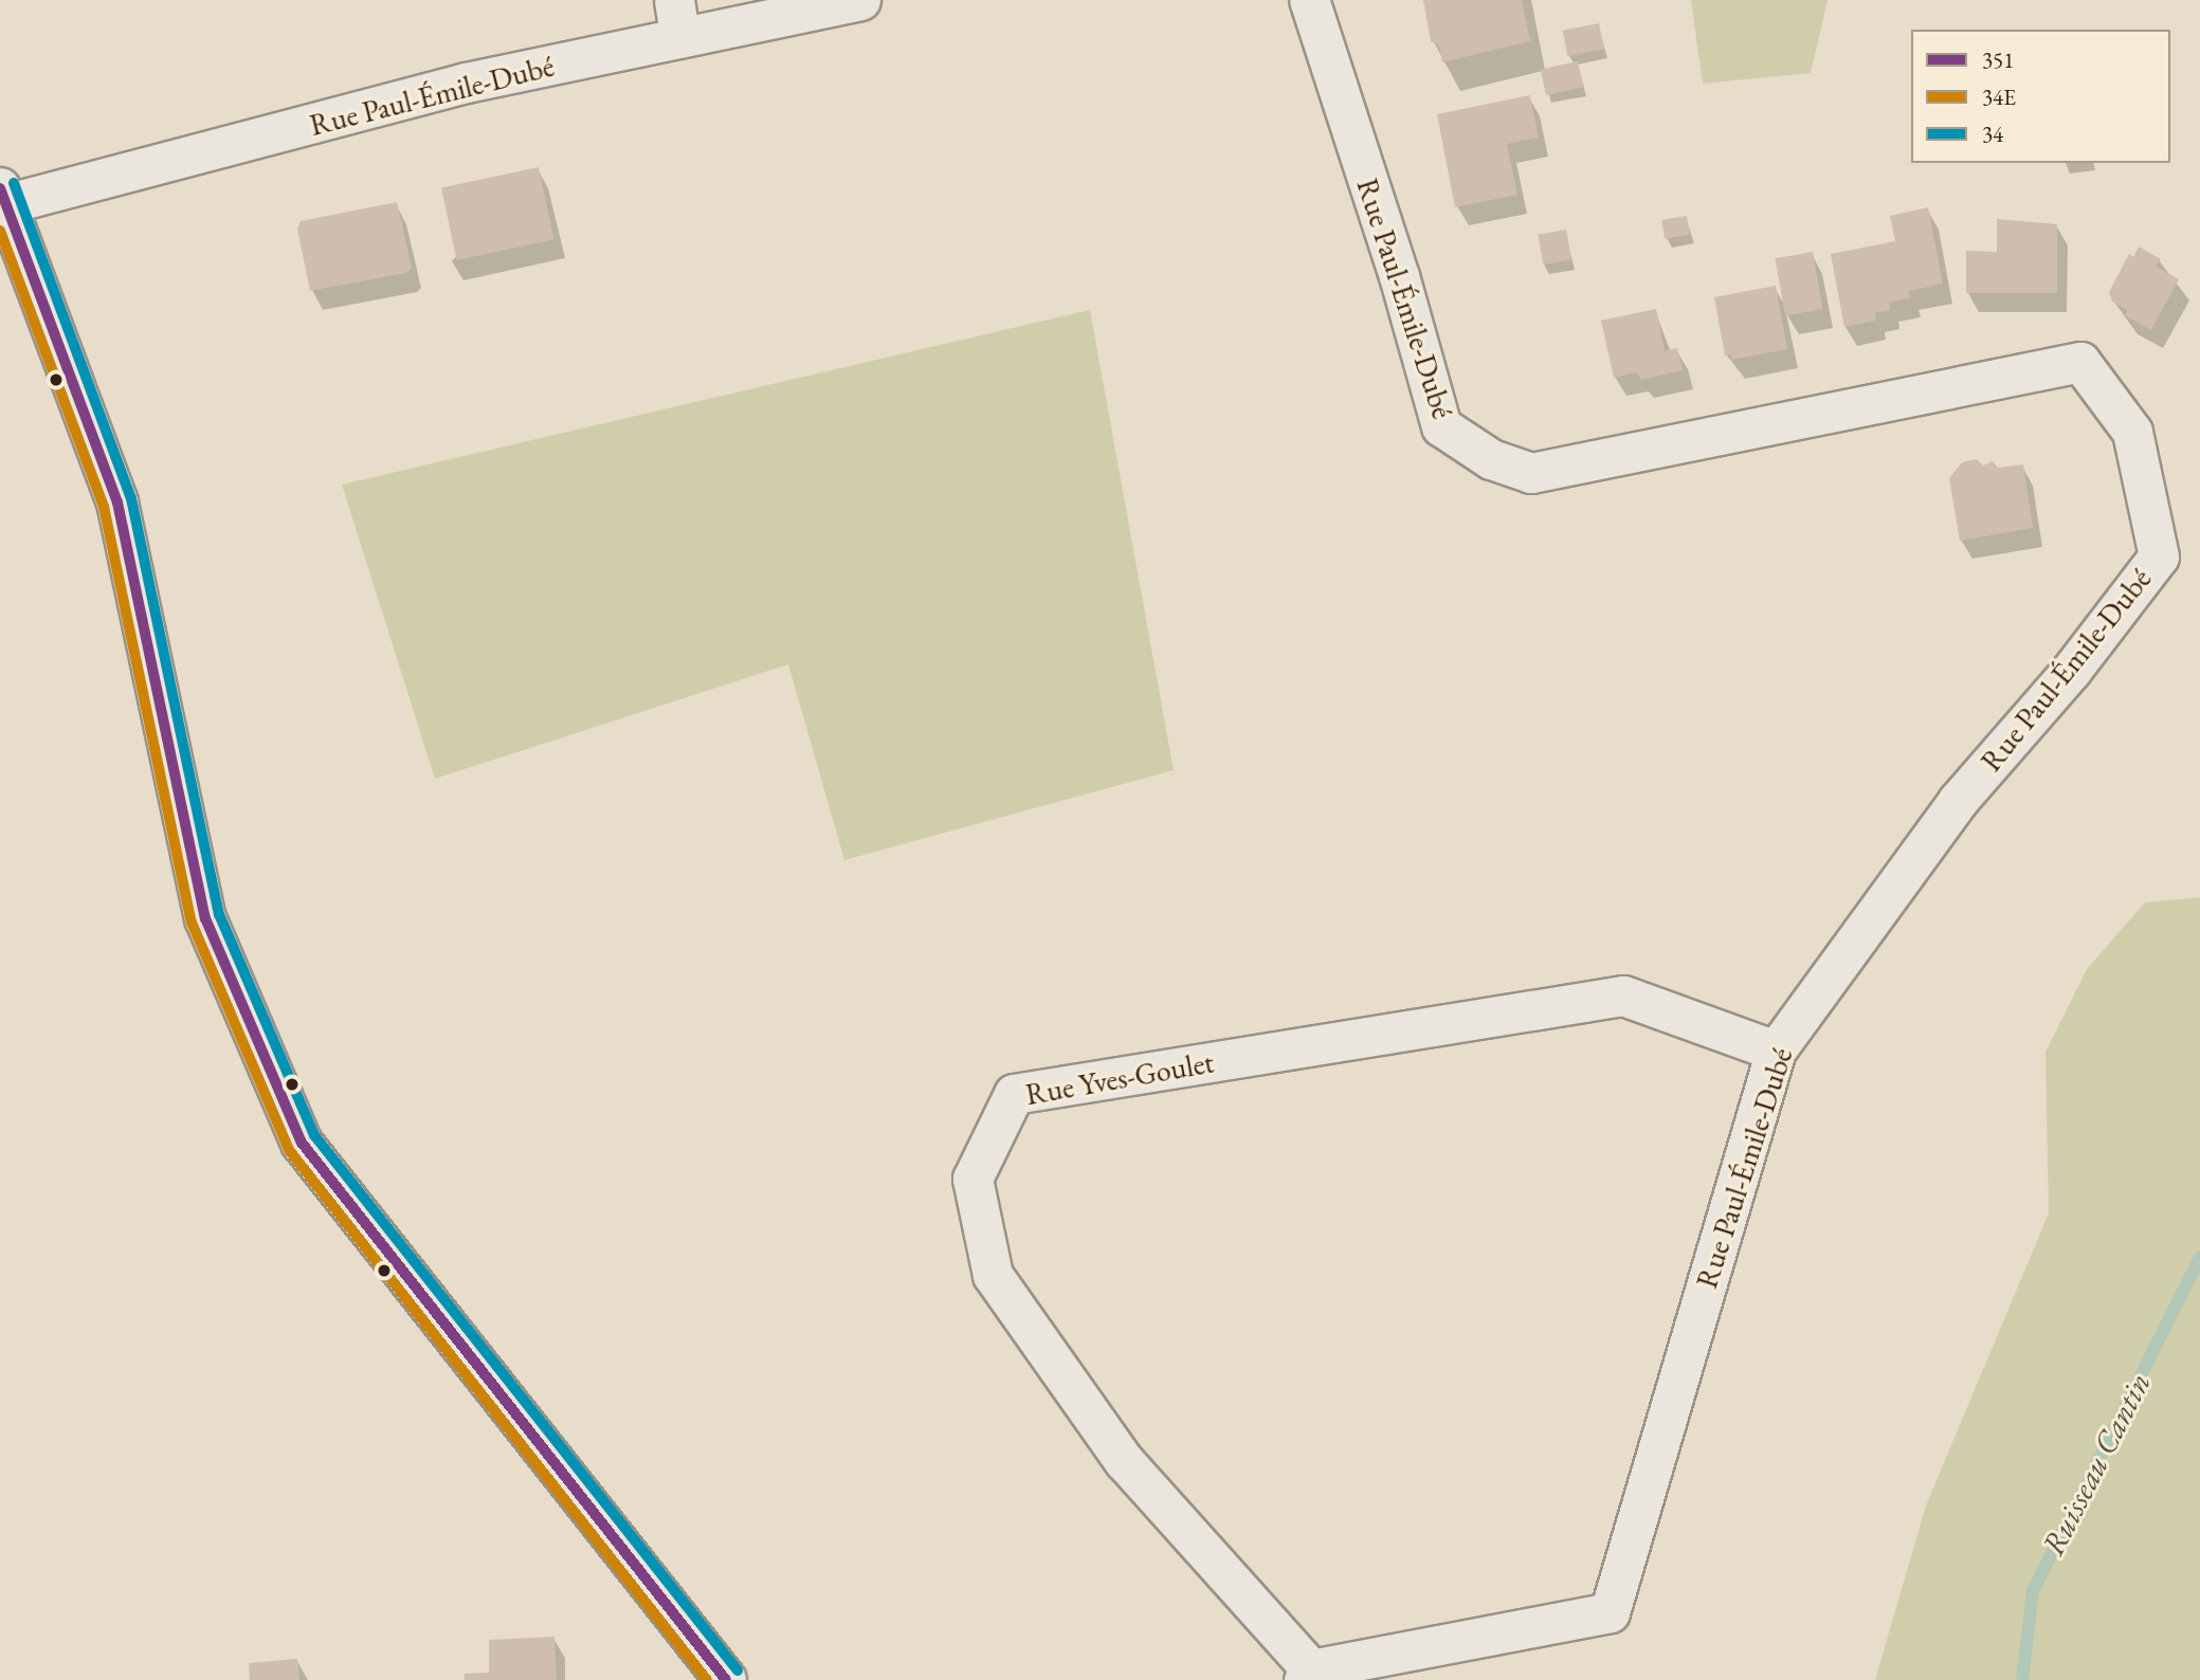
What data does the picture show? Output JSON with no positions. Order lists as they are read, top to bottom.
{
  "streets": {
    "street": ["Rue Paul-Émile-Dubé", "Rue Yves-Goulet"]
  },
  "crossings": [
    ["Rue Paul-Émile-Dubé", "Rue Yves-Goulet"]
  ],
  "water": ["Ruisseau Cantin"],
  "lines": ["transit line 34", "transit line 351", "transit line 34E"],
  "legend": ["351", "34E", "34"]
}
